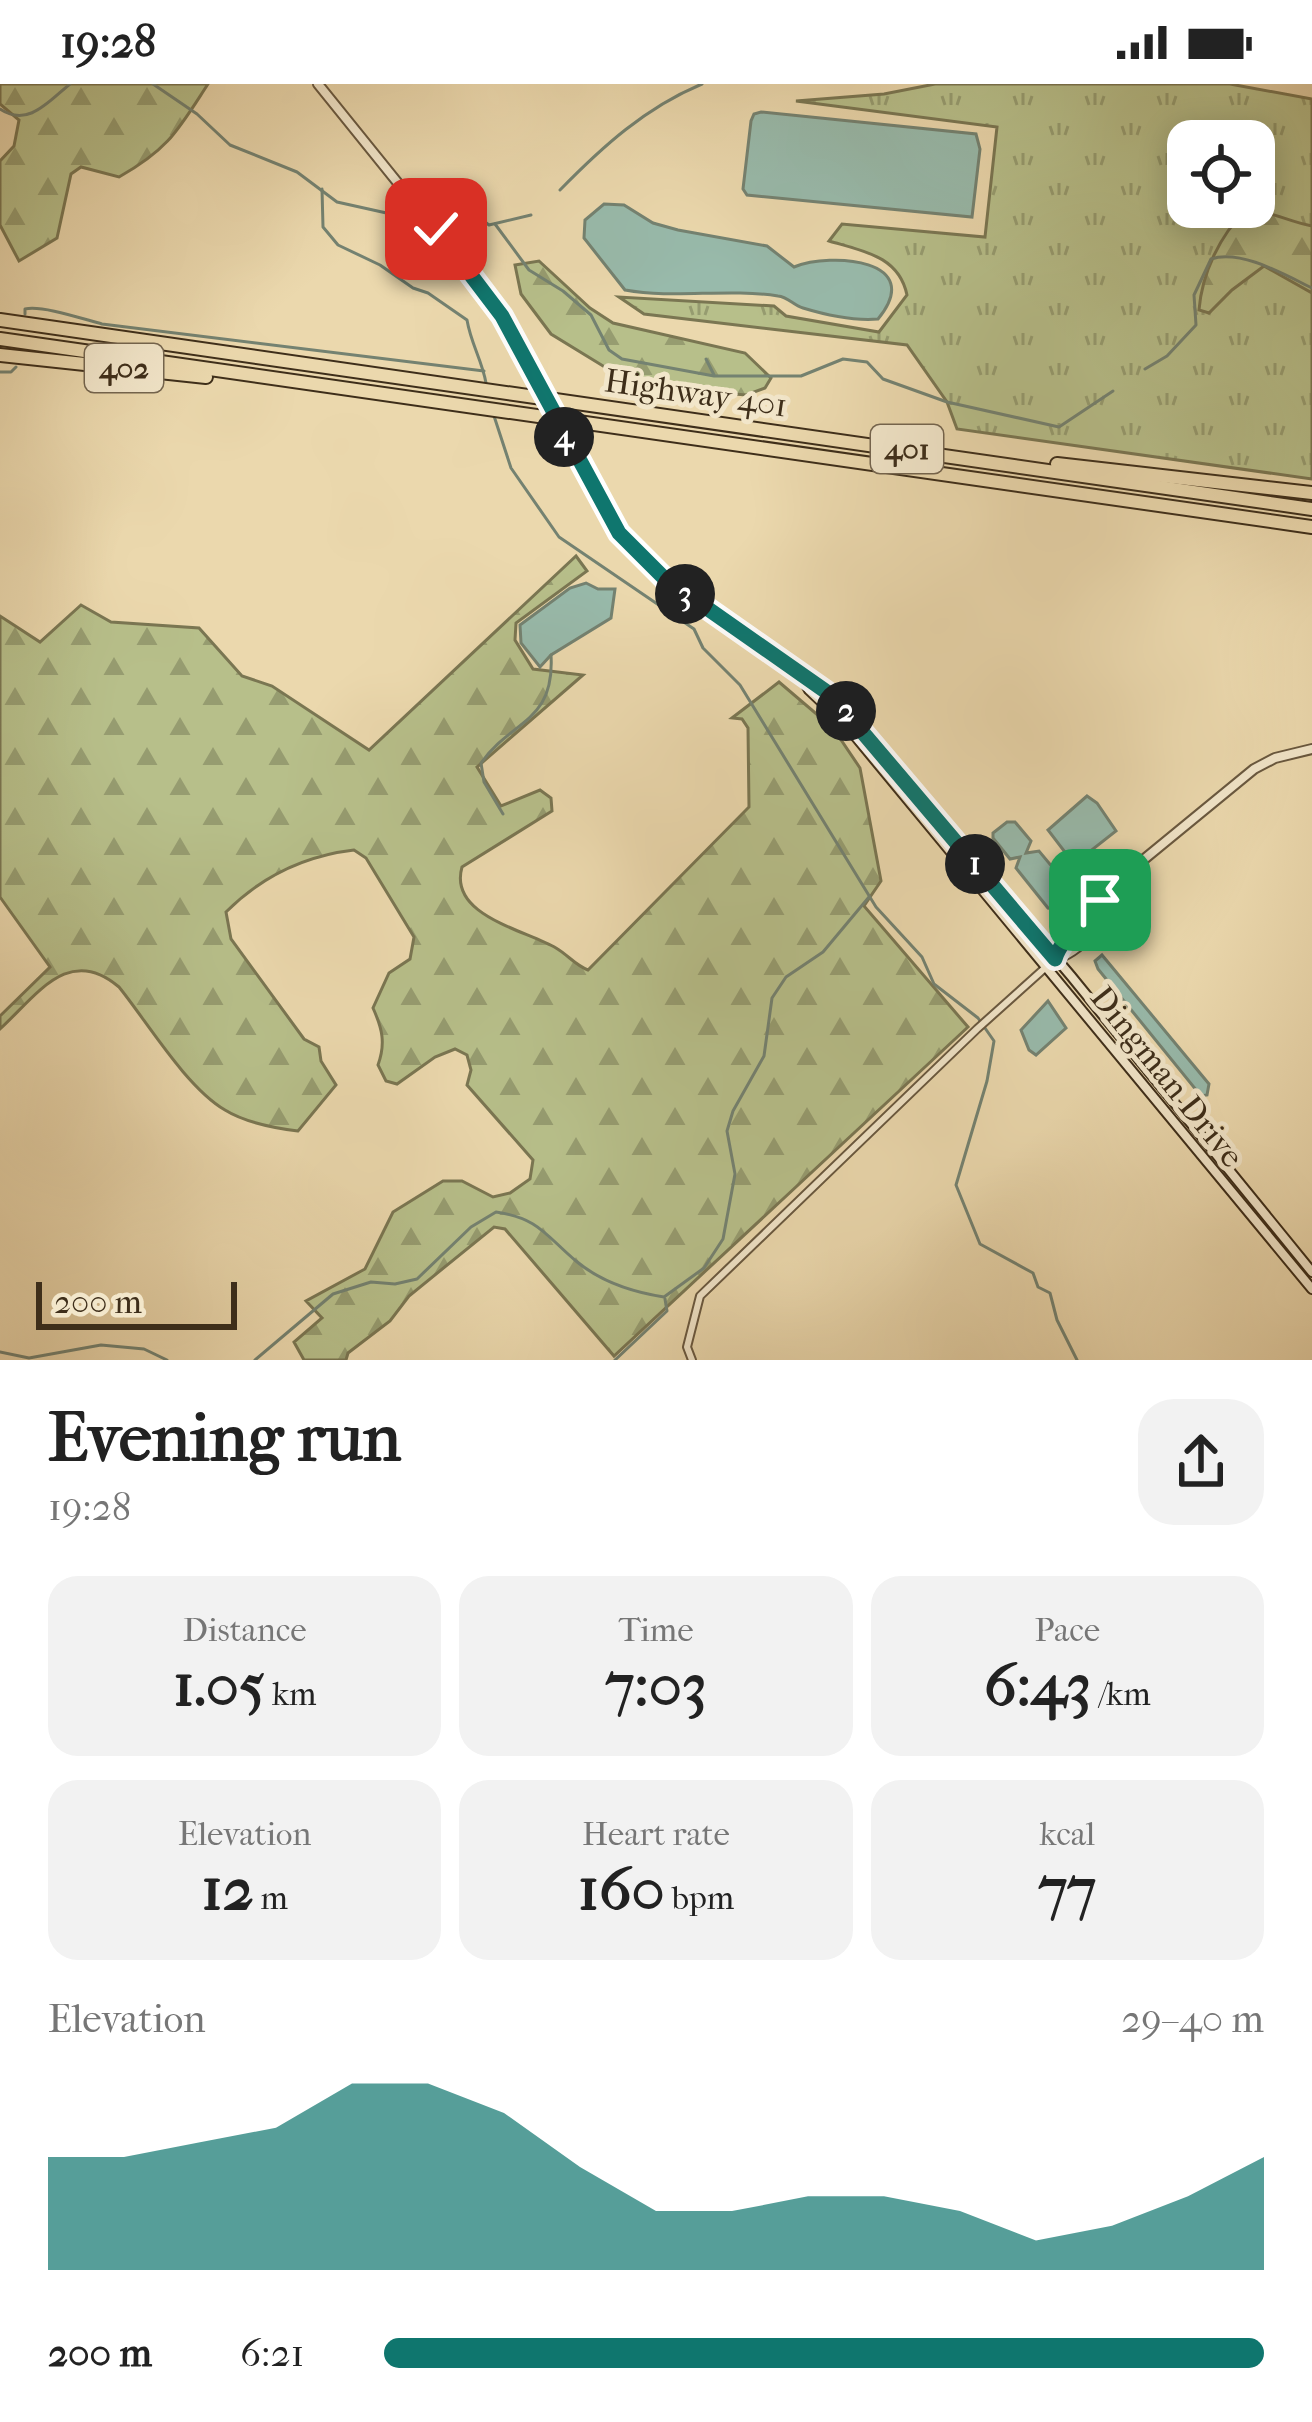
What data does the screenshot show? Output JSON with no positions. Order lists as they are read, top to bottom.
{
  "streets": {
    "highway": ["402", "Highway 401", "401"],
    "main road": ["Dingman Drive"]
  },
  "crossings": [
    ["402", "Highway 401"]
  ],
  "scale_bar": "200 m",
  "page": {
    "status": "19:28",
    "pins": [
      "4",
      "3",
      "2",
      "1"
    ],
    "scale": "200 m",
    "heading": ["Evening run", "19:28"],
    "stats": [
      ["Distance", "1.05 km"],
      ["Time", "7:03"],
      ["Pace", "6:43 /km"],
      ["Elevation", "12 m"],
      ["Heart rate", "160 bpm"],
      ["kcal", "77"]
    ],
    "chart": ["Elevation", "29–40 m"],
    "list": [
      {
        "name": "200 m",
        "note": "6:21"
      }
    ]
  }
}
